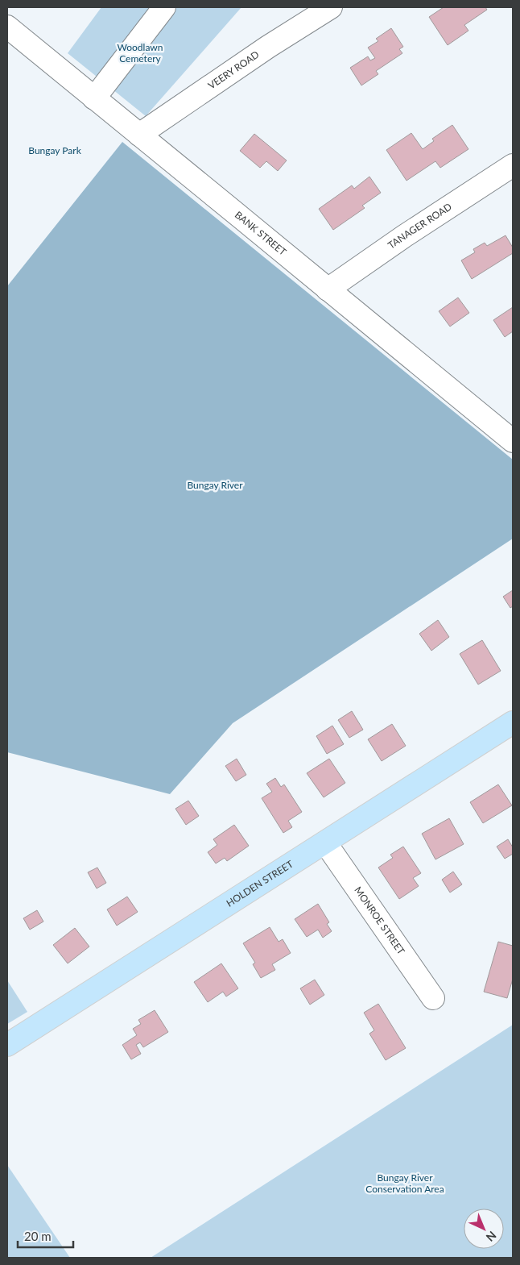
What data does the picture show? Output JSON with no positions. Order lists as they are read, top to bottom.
{
  "streets": {
    "main road": ["HOLDEN STREET"],
    "street": [
      "VEERY ROAD",
      "TANAGER ROAD",
      "BANK STREET",
      "MONROE STREET"
    ]
  },
  "crossings": [
    ["VEERY ROAD", "BANK STREET"],
    ["TANAGER ROAD", "BANK STREET"],
    ["HOLDEN STREET", "MONROE STREET"]
  ],
  "parks": [
    "Woodlawn Cemetery",
    "Bungay Park",
    "Bungay River",
    "Bungay River Conservation Area"
  ],
  "scale_bar": "20 m",
  "north": "bottom right"
}
